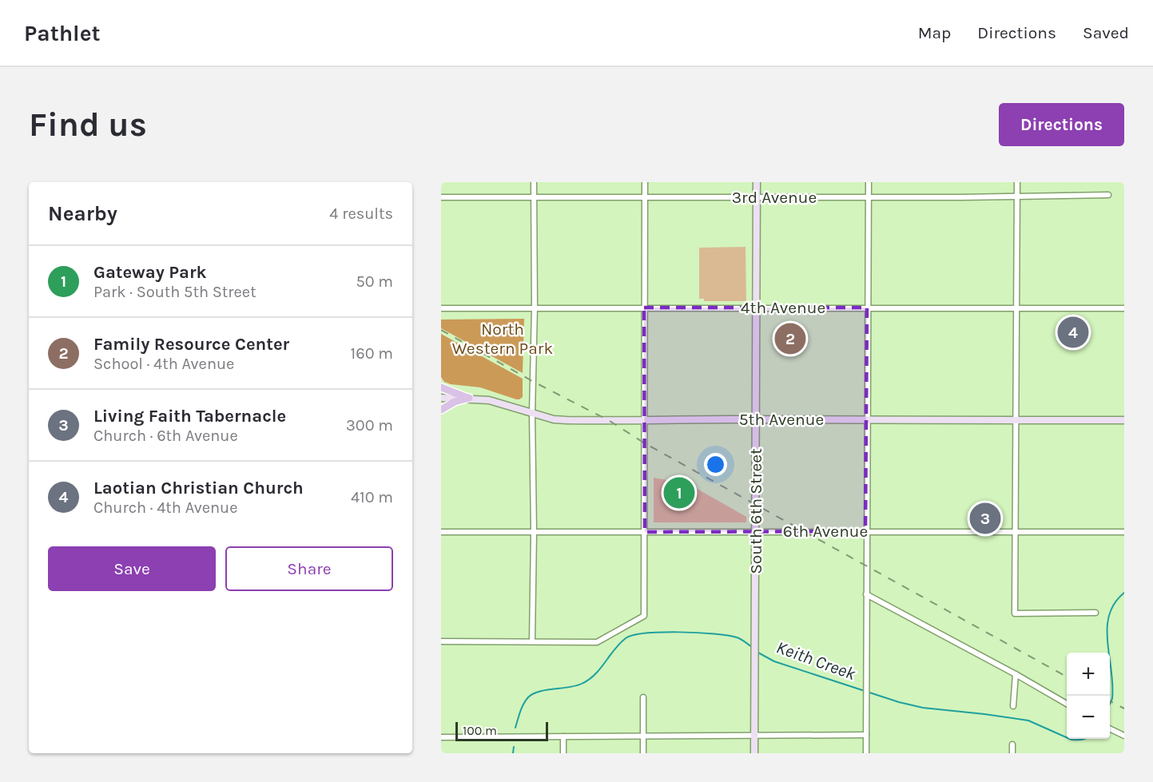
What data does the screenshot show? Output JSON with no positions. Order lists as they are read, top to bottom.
{
  "streets": {
    "main road": ["5th Avenue", "South 6th Street"],
    "street": ["3rd Avenue", "4th Avenue", "6th Avenue"]
  },
  "crossings": [
    ["3rd Avenue", "South 6th Street"],
    ["4th Avenue", "South 6th Street"],
    ["5th Avenue", "South 6th Street"],
    ["South 6th Street", "6th Avenue"]
  ],
  "water": ["Keith Creek"],
  "parks": ["North Western Park"],
  "scale_bar": "100 m",
  "page": {
    "header": "Pathlet",
    "nav": ["Map", "Directions", "Saved"],
    "buttons": [
      "Directions",
      ["Save", "Share"]
    ],
    "title": "Find us",
    "heading": ["Nearby", "4 results"],
    "list": [
      {
        "mark": "1",
        "name": "Gateway Park",
        "note": "Park · South 5th Street",
        "value": "50 m"
      },
      {
        "mark": "2",
        "name": "Family Resource Center",
        "note": "School · 4th Avenue",
        "value": "160 m"
      },
      {
        "mark": "3",
        "name": "Living Faith Tabernacle",
        "note": "Church · 6th Avenue",
        "value": "300 m"
      },
      {
        "mark": "4",
        "name": "Laotian Christian Church",
        "note": "Church · 4th Avenue",
        "value": "410 m"
      }
    ],
    "pins": [
      "4",
      "2",
      "1",
      "3"
    ],
    "map_buttons": ["+", "−"],
    "scale": "100 m"
  }
}
